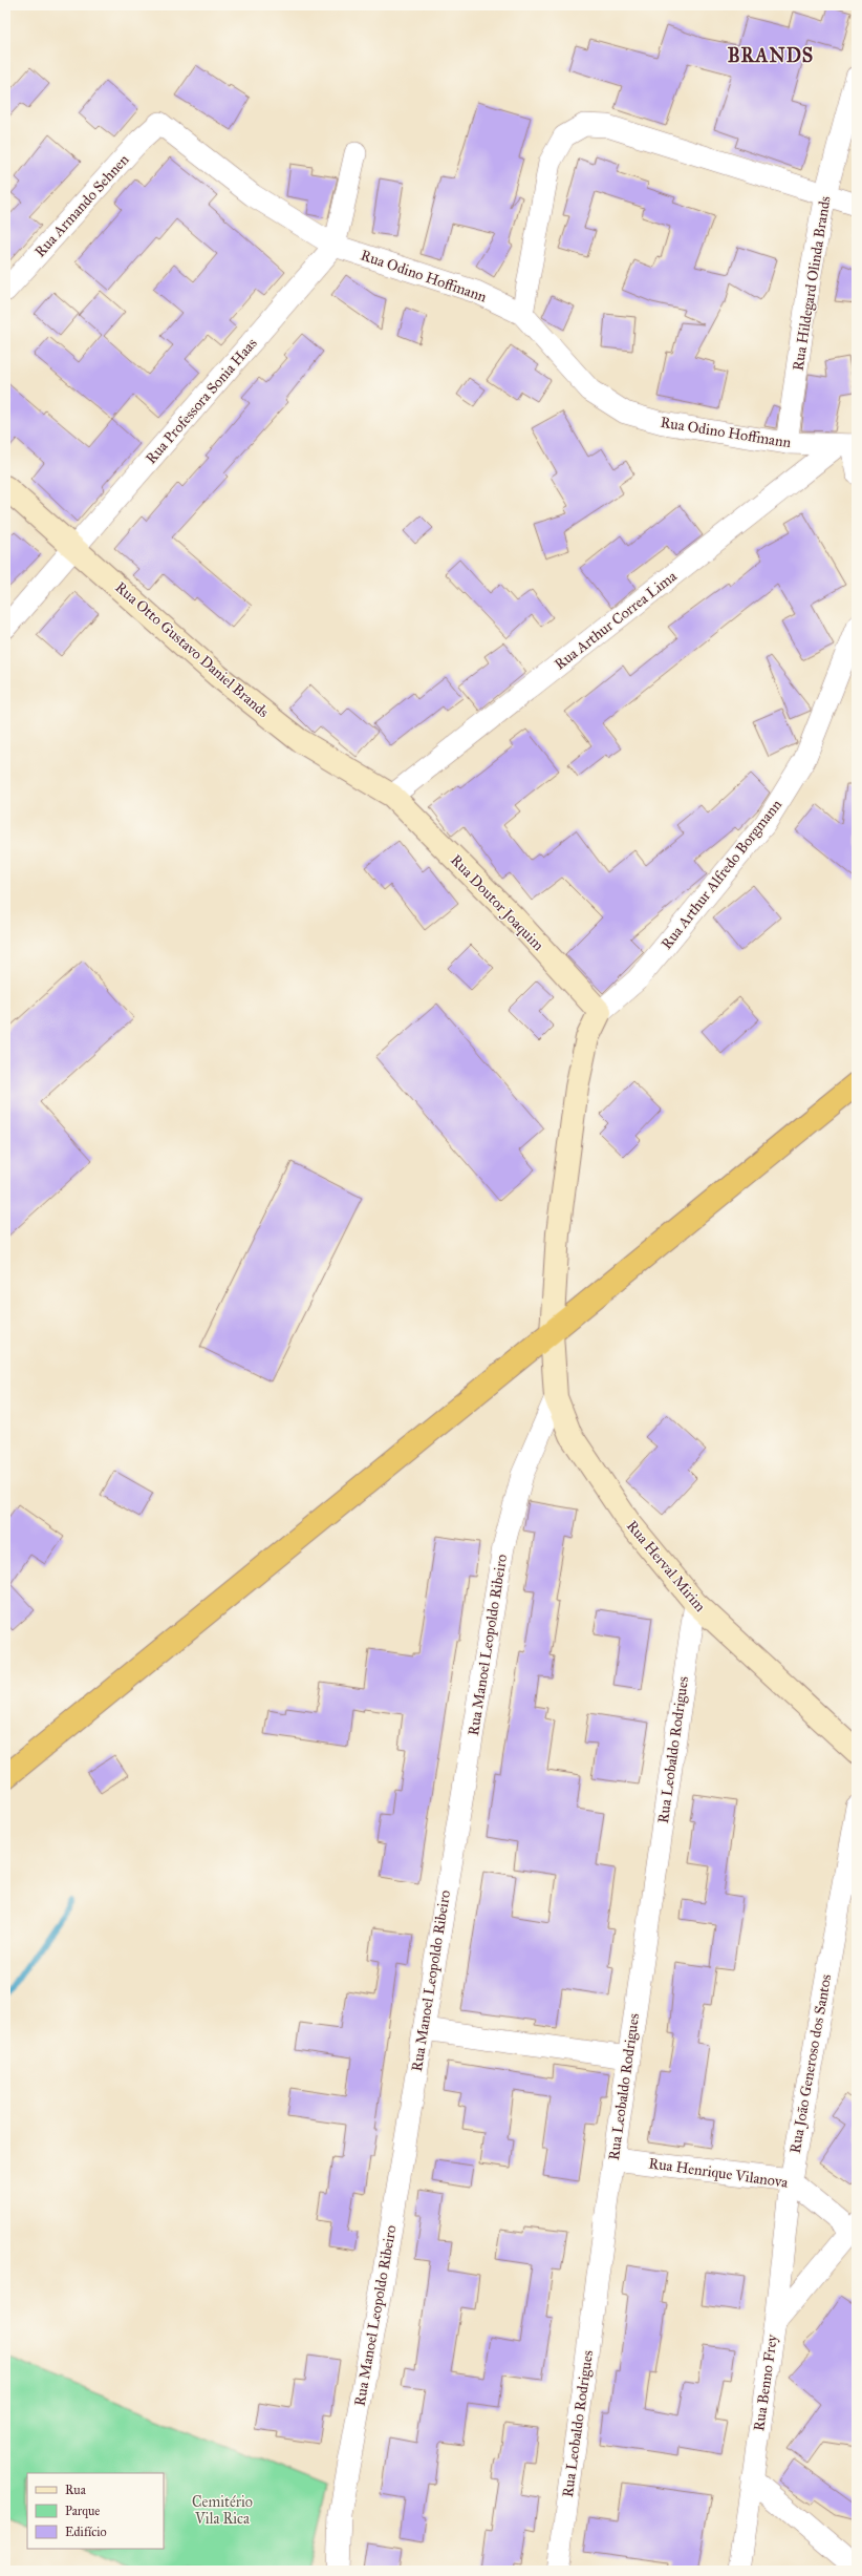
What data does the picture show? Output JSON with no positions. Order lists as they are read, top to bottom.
{
  "streets": {
    "street": [
      "Rua Armando Sehnen",
      "Rua Odino Hoffmann",
      "Rua Hildegard Olinda Brands",
      "Rua Professora Sonia Haas",
      "Rua Arthur Correa Lima",
      "Rua Otto Gustavo Daniel Brands",
      "Rua Arthur Alfredo Borgmann",
      "Rua Doutor Joaquim",
      "Rua Herval Mirim",
      "Rua Manoel Leopoldo Ribeiro",
      "Rua Leobaldo Rodrigues",
      "Rua João Generoso dos Santos",
      "Rua Henrique Vilanova",
      "Rua Benno Frey"
    ]
  },
  "crossings": [
    ["Rua Armando Sehnen", "Rua Odino Hoffmann"],
    ["Rua Odino Hoffmann", "Rua Hildegard Olinda Brands"],
    ["Rua Odino Hoffmann", "Rua Professora Sonia Haas"],
    ["Rua Odino Hoffmann", "Rua Arthur Correa Lima"],
    ["Rua Professora Sonia Haas", "Rua Otto Gustavo Daniel Brands"],
    ["Rua Arthur Correa Lima", "Rua Otto Gustavo Daniel Brands"],
    ["Rua Arthur Correa Lima", "Rua Doutor Joaquim"],
    ["Rua Otto Gustavo Daniel Brands", "Rua Doutor Joaquim"],
    ["Rua Arthur Alfredo Borgmann", "Rua Doutor Joaquim"],
    ["Rua Arthur Alfredo Borgmann", "Rua Herval Mirim"],
    ["Rua Doutor Joaquim", "Rua Herval Mirim"],
    ["Rua Herval Mirim", "Rua Manoel Leopoldo Ribeiro"],
    ["Rua Herval Mirim", "Rua Leobaldo Rodrigues"],
    ["Rua Leobaldo Rodrigues", "Rua Henrique Vilanova"],
    ["Rua João Generoso dos Santos", "Rua Henrique Vilanova"],
    ["Rua João Generoso dos Santos", "Rua Benno Frey"],
    ["Rua Henrique Vilanova", "Rua Benno Frey"]
  ],
  "districts": ["BRANDS"],
  "parks": ["Cemitério Vila Rica"],
  "legend": ["Rua", "Parque", "Edifício"]
}
